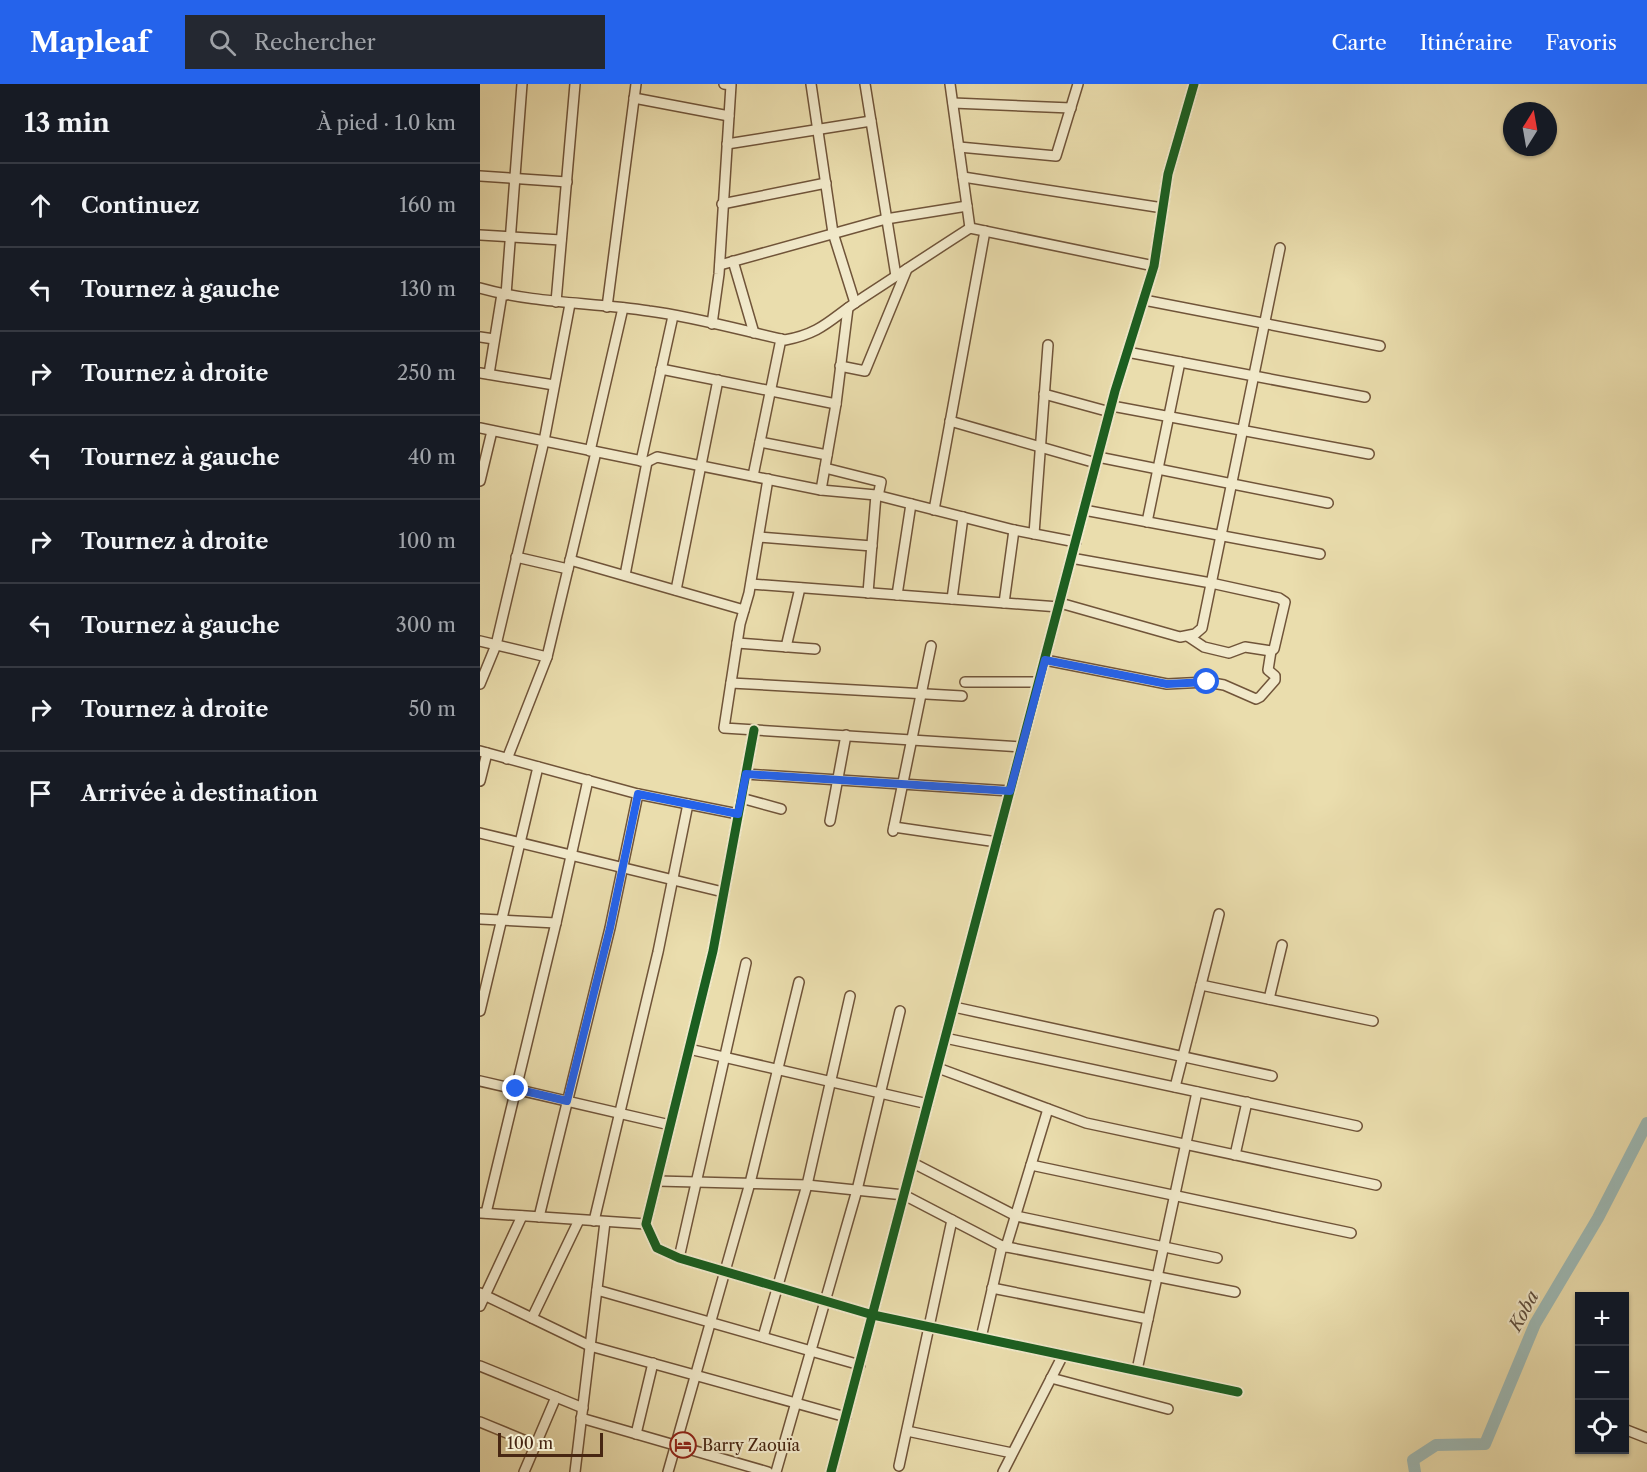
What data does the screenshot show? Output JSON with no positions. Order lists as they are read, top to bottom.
{
  "water": ["Koba"],
  "places": {
    "hotel": ["Barry Zaouïa"]
  },
  "scale_bar": "100 m",
  "north": "top",
  "page": {
    "header": "Mapleaf",
    "search": "Rechercher",
    "nav": ["Carte", "Itinéraire", "Favoris"],
    "heading": ["13 min", "À pied · 1.0 km"],
    "list": [
      ["Continuez", "160 m"],
      ["Tournez à gauche", "130 m"],
      ["Tournez à droite", "250 m"],
      ["Tournez à gauche", "40 m"],
      ["Tournez à droite", "100 m"],
      ["Tournez à gauche", "300 m"],
      ["Tournez à droite", "50 m"],
      "Arrivée à destination"
    ],
    "map_buttons": ["+", "−"],
    "scale": "100 m"
  }
}
